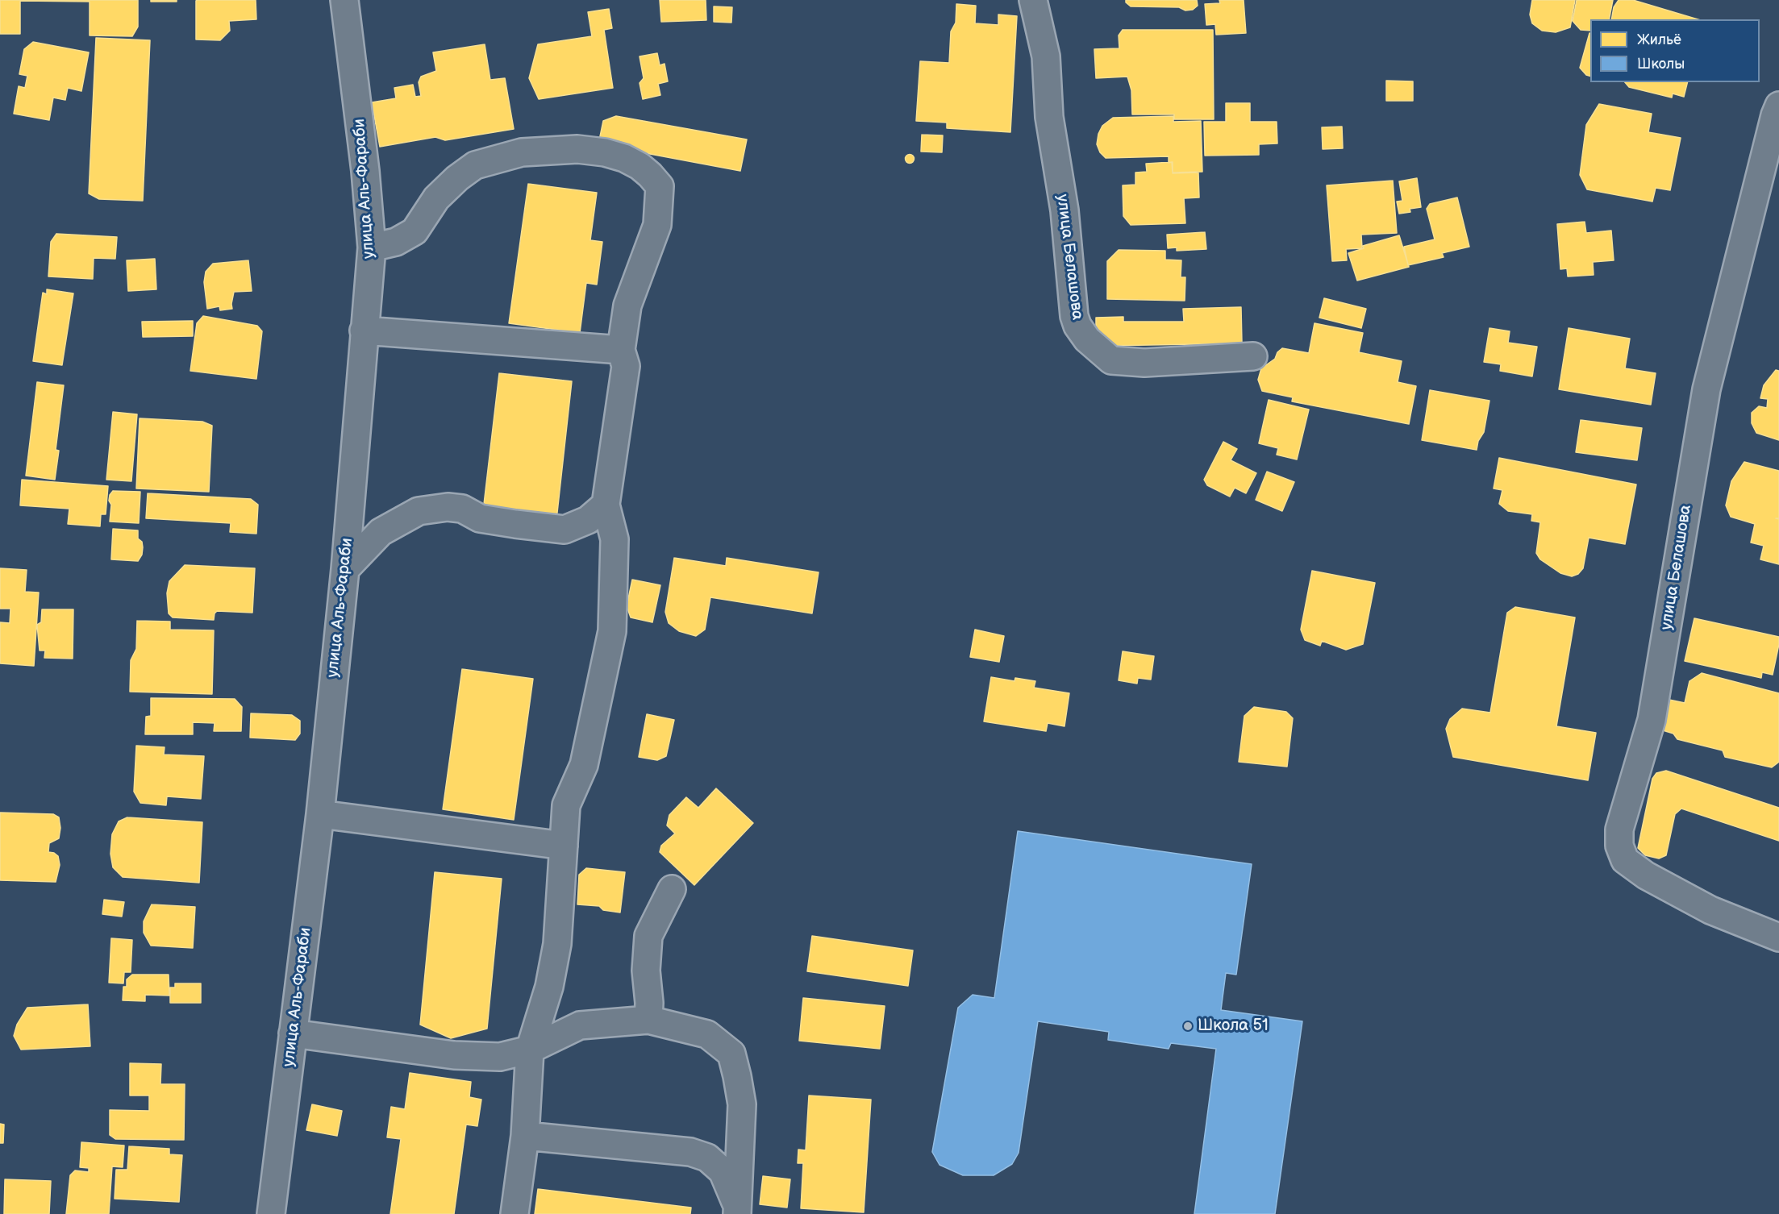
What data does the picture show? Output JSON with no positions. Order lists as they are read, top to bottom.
{
  "streets": {
    "street": ["улица Аль-Фараби", "улица Белашова"]
  },
  "places": ["Школа 51"],
  "legend": ["Жильё", "Школы"]
}
